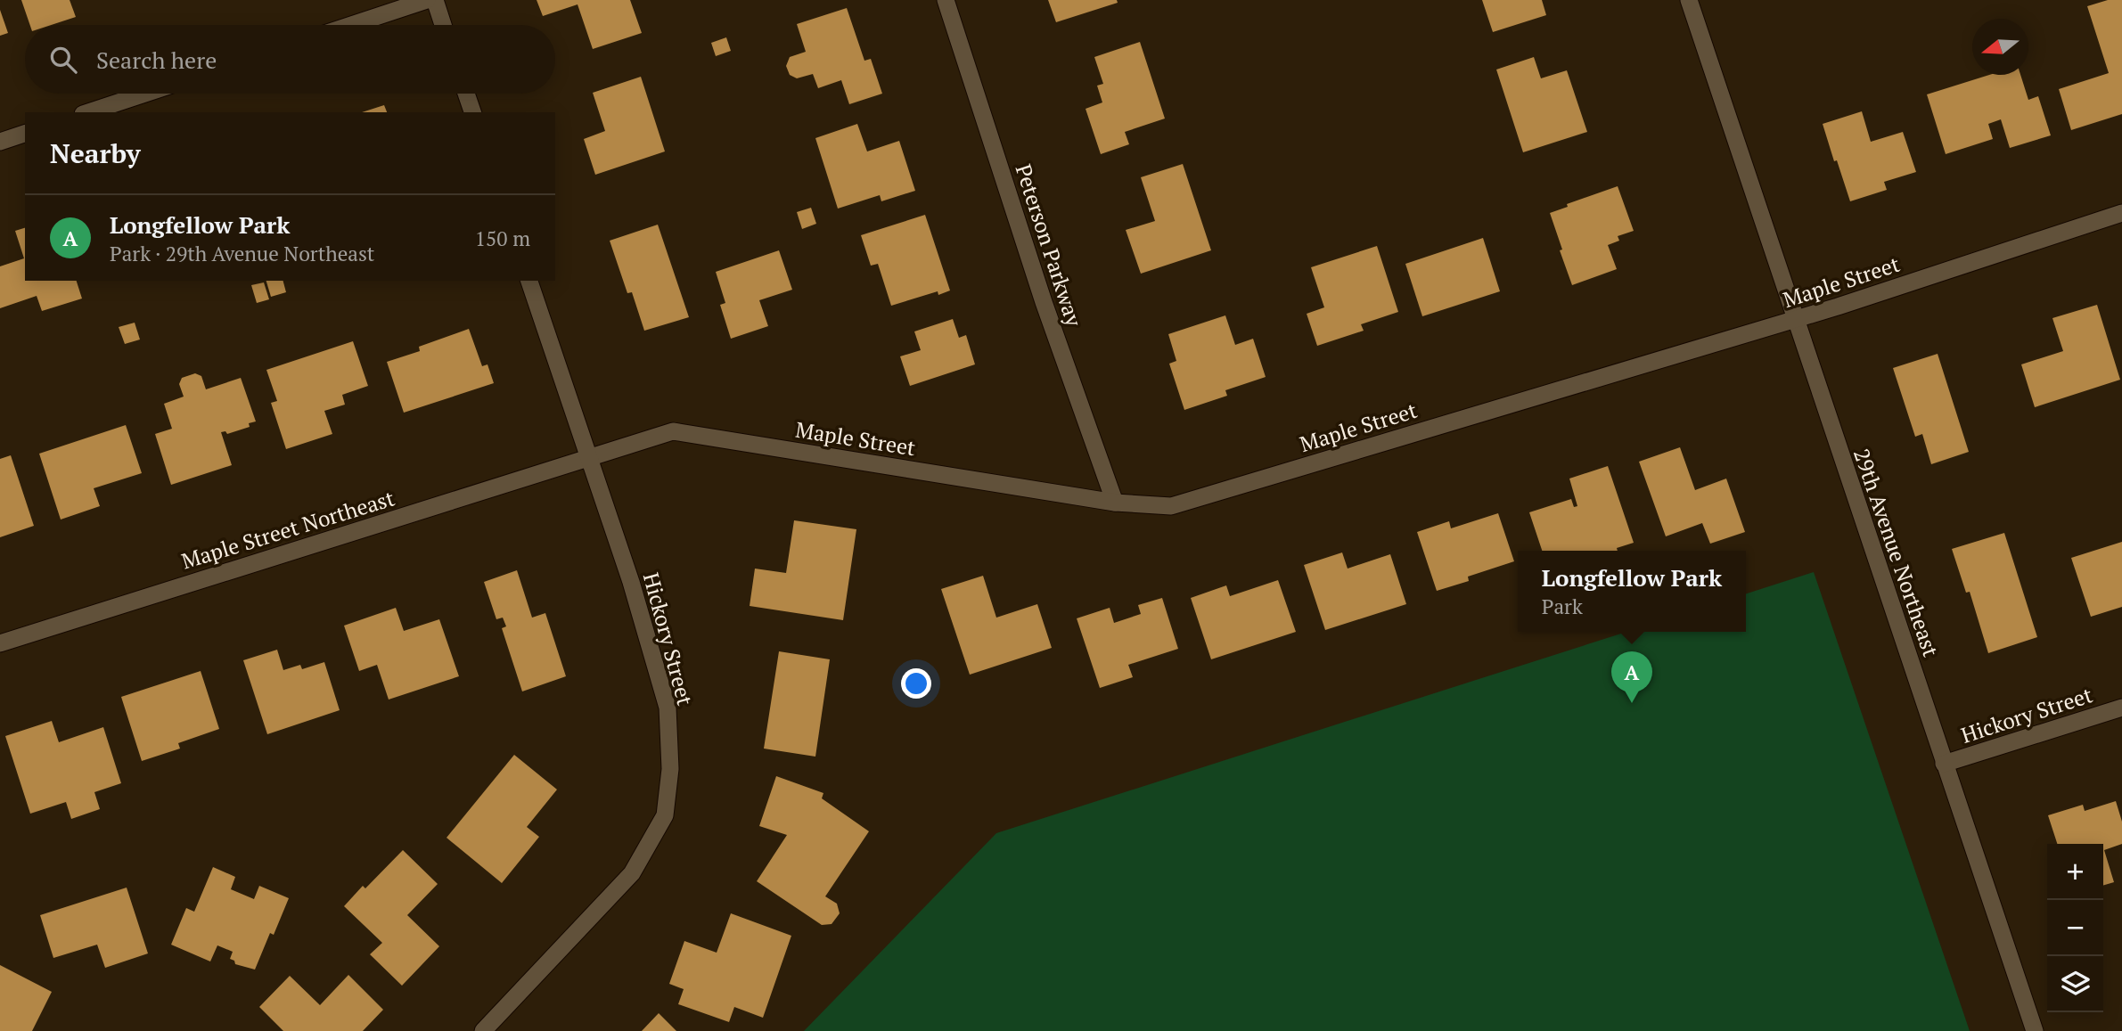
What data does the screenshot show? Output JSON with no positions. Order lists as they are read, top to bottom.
{
  "streets": {
    "street": [
      "Peterson Parkway",
      "Maple Street",
      "Maple Street Northeast",
      "29th Avenue Northeast",
      "Hickory Street"
    ]
  },
  "crossings": [
    ["Peterson Parkway", "Maple Street"],
    ["Maple Street", "Maple Street Northeast"],
    ["Maple Street", "29th Avenue Northeast"],
    ["Maple Street", "Hickory Street"],
    ["Maple Street Northeast", "Hickory Street"],
    ["29th Avenue Northeast", "Hickory Street"]
  ],
  "north": "left",
  "page": {
    "search": "Search here",
    "heading": "Nearby",
    "list": [
      {
        "mark": "A",
        "name": "Longfellow Park",
        "note": "Park · 29th Avenue Northeast",
        "value": "150 m"
      }
    ],
    "popup": ["Longfellow Park", "Park"],
    "pins": "A",
    "map_buttons": ["+", "−"]
  }
}
